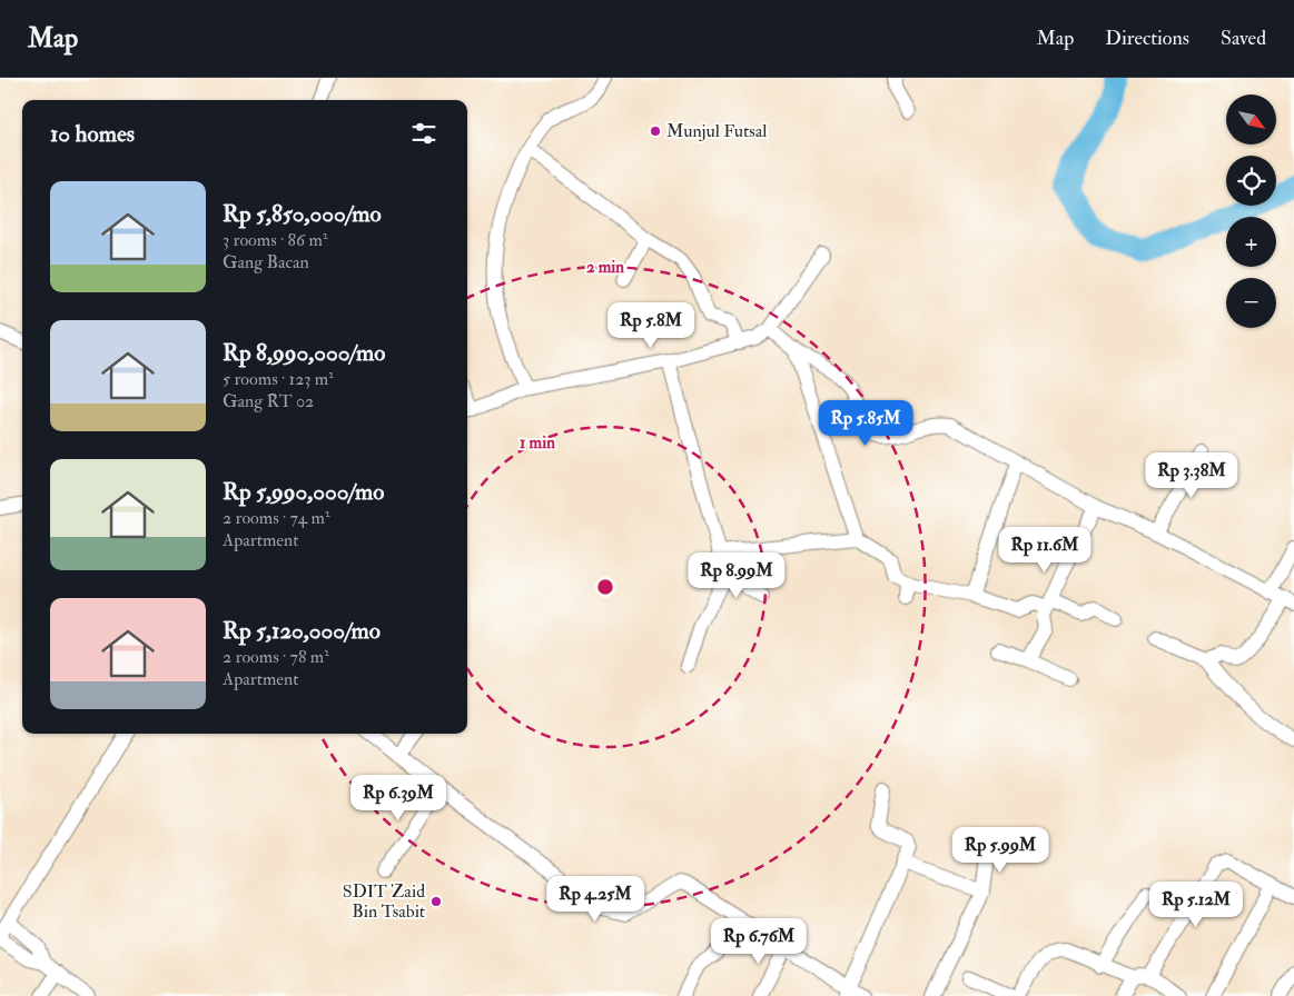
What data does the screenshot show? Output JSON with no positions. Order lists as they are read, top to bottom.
{
  "places": ["Munjul Futsal", "SDIT Zaid Bin Tsabit"],
  "north": "bottom right",
  "page": {
    "header": "Map",
    "nav": ["Map", "Directions", "Saved"],
    "map_buttons": ["+", "−"],
    "heading": "10 homes",
    "list": [
      {
        "name": "Rp 5,850,000/mo",
        "note": "3 rooms · 86 m² · Gang Bacan"
      },
      {
        "name": "Rp 8,990,000/mo",
        "note": "5 rooms · 123 m² · Gang RT 02"
      },
      {
        "name": "Rp 5,990,000/mo",
        "note": "2 rooms · 74 m² · Apartment"
      },
      {
        "name": "Rp 5,120,000/mo",
        "note": "2 rooms · 78 m² · Apartment"
      }
    ],
    "price": [
      "Rp 5.8M",
      "Rp 5.85M",
      "Rp 3.38M",
      "Rp 11.6M",
      "Rp 8.99M",
      "Rp 6.39M",
      "Rp 5.99M",
      "Rp 4.25M",
      "Rp 5.12M",
      "Rp 6.76M"
    ]
  },
  "rings": ["2 min", "1 min"]
}
